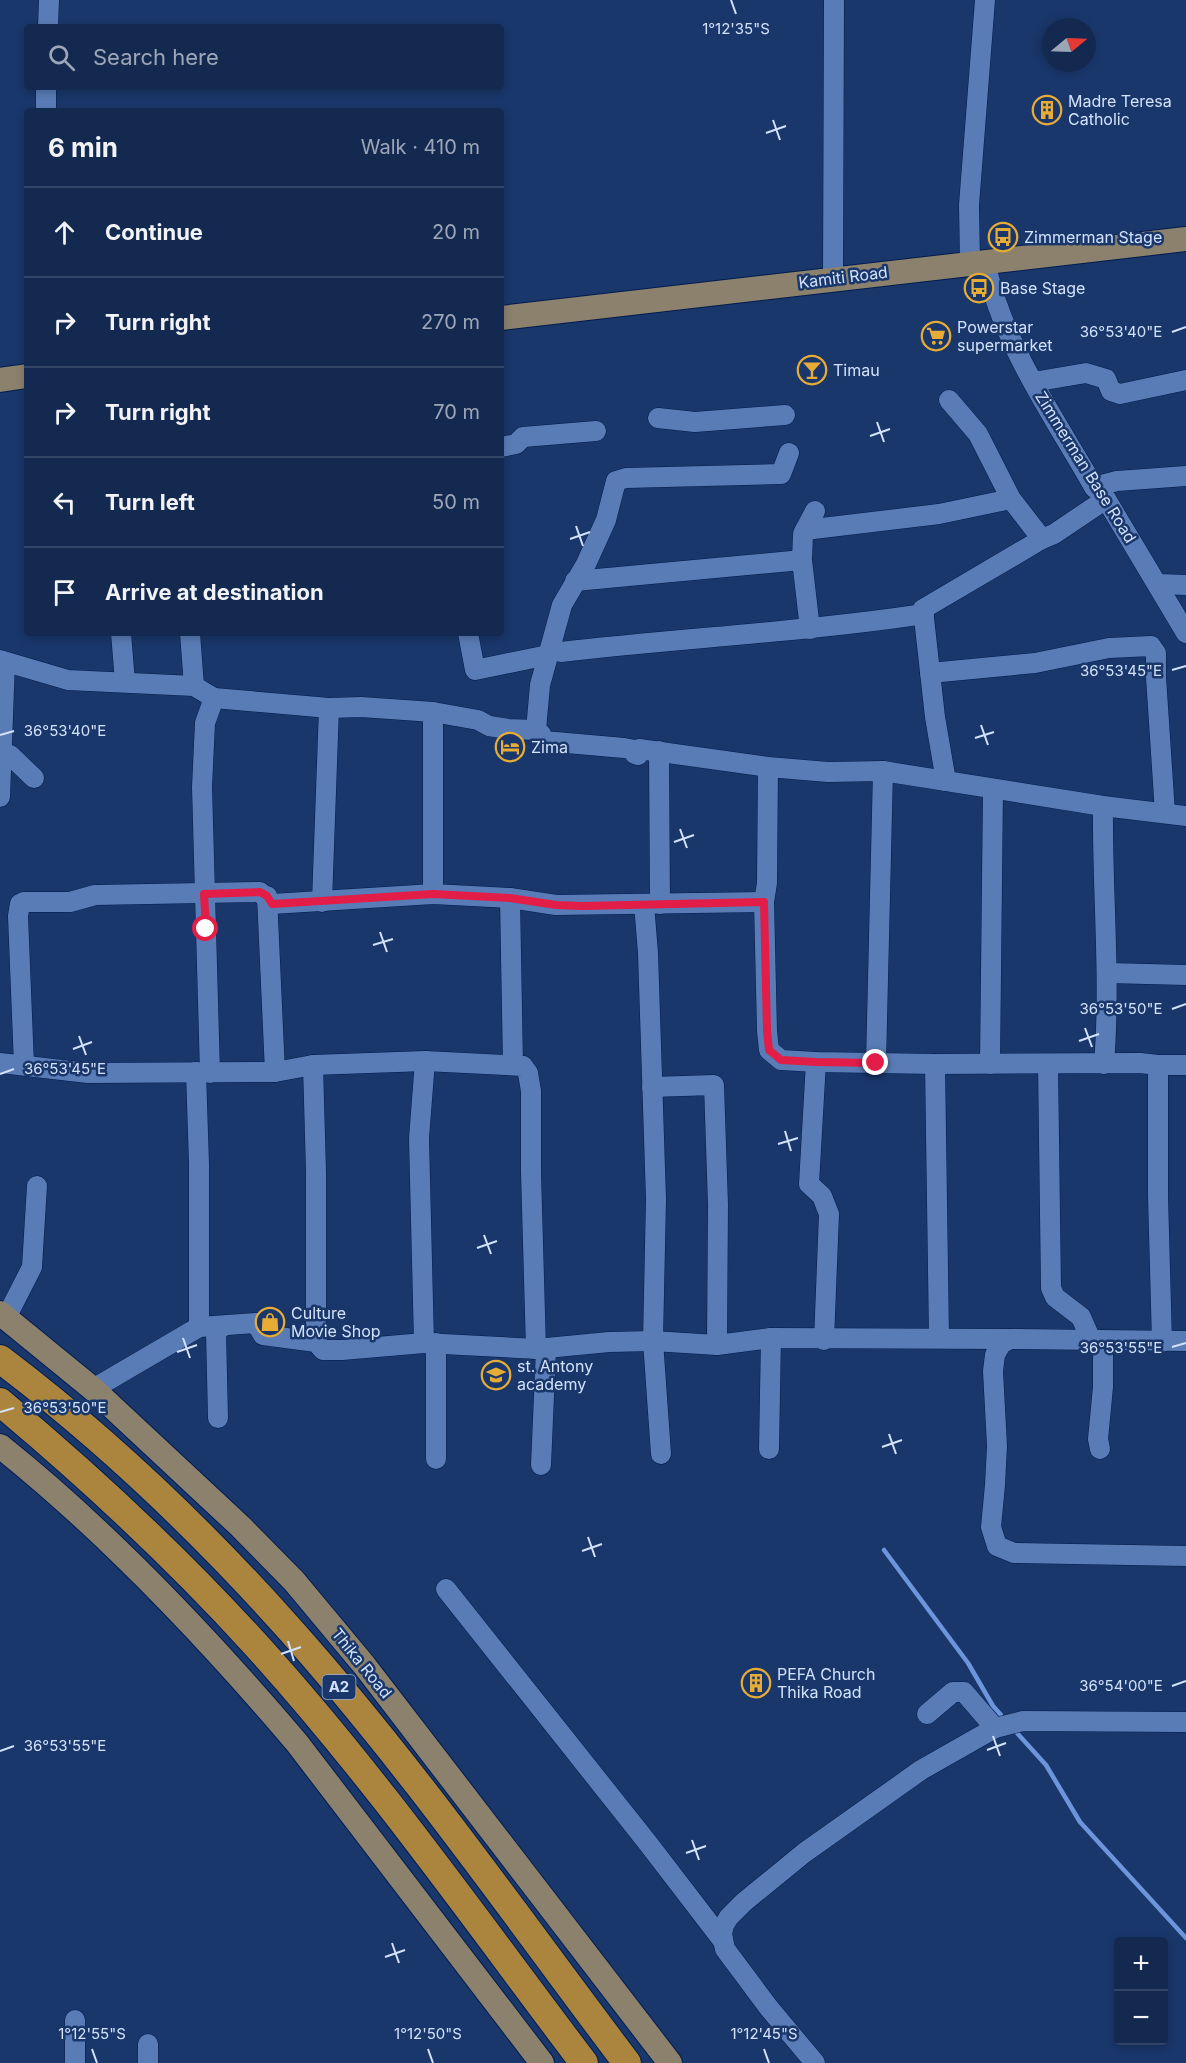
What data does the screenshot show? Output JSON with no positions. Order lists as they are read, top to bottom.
{
  "streets": {
    "highway": ["Thika Road", "A2"],
    "main road": ["Kamiti Road"],
    "street": ["Zimmerman Base Road"]
  },
  "crossings": [
    ["Kamiti Road", "Zimmerman Base Road"]
  ],
  "places": {
    "building": ["Madre Teresa Catholic", "PEFA Church Thika Road"],
    "bus stop": ["Zimmerman Stage", "Base Stage"],
    "supermarket": ["Powerstar supermarket"],
    "bar": ["Timau"],
    "hotel": ["Zima"],
    "shop": ["Culture Movie Shop"],
    "school or university": ["st. Antony academy"]
  },
  "north": "right",
  "page": {
    "search": "Search here",
    "heading": ["6 min", "Walk · 410 m"],
    "list": [
      ["Continue", "20 m"],
      ["Turn right", "270 m"],
      ["Turn right", "70 m"],
      ["Turn left", "50 m"],
      "Arrive at destination"
    ],
    "map_buttons": ["+", "−"]
  },
  "coordinates": [
    "1°12'35\"S",
    "36°53'40\"E",
    "36°53'45\"E",
    "36°53'50\"E",
    "36°53'55\"E",
    "36°54'00\"E",
    "1°12'55\"S",
    "1°12'50\"S",
    "1°12'45\"S"
  ]
}
